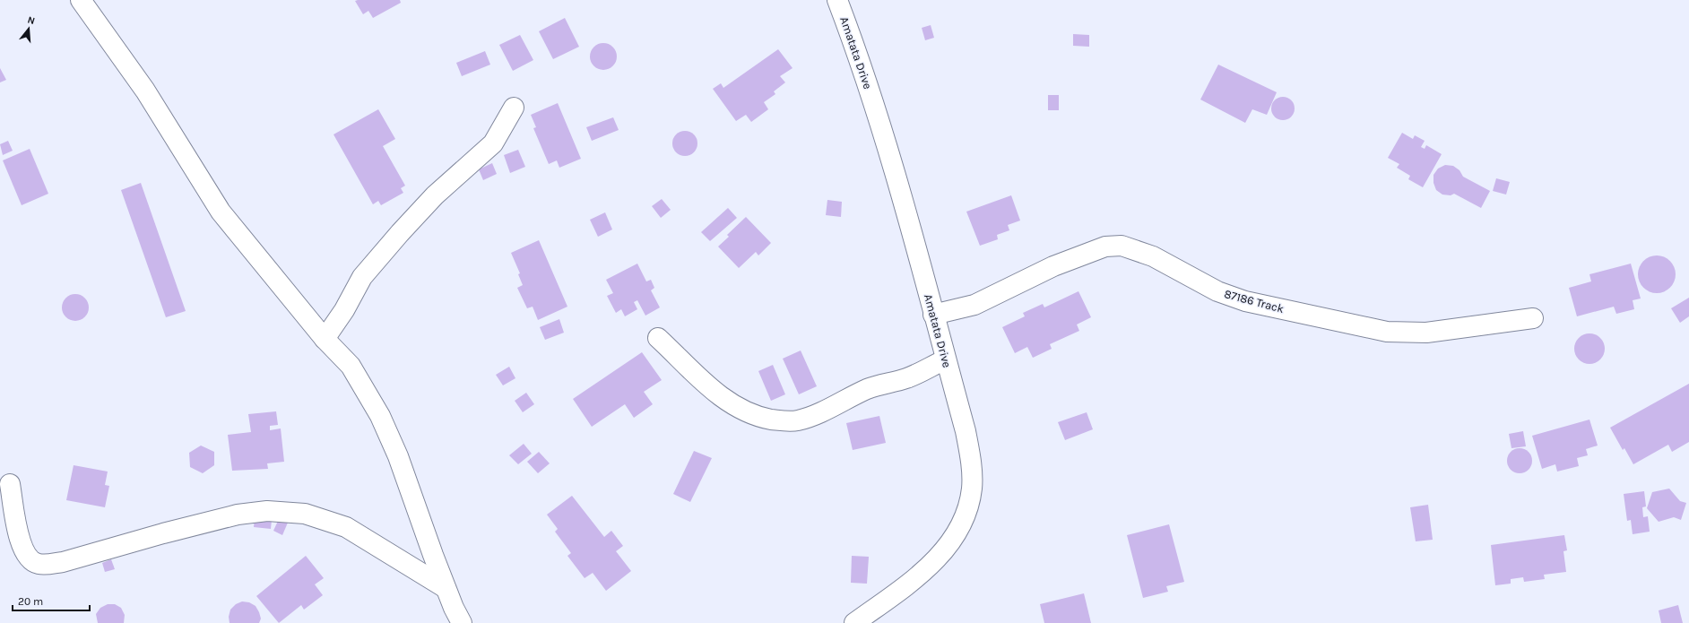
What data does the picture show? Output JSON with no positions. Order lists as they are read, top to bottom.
{
  "streets": {
    "street": ["Amatata Drive", "87186 Track"]
  },
  "crossings": [
    ["Amatata Drive", "87186 Track"]
  ],
  "scale_bar": "20 m",
  "north": "top"
}
